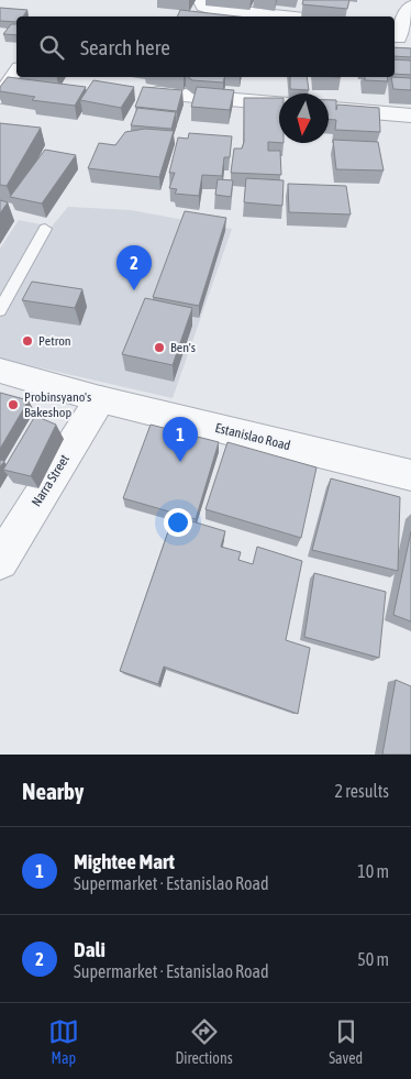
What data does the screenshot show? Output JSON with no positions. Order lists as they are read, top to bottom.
{
  "streets": {
    "street": ["Estanislao Road", "Narra Street"]
  },
  "crossings": [
    ["Estanislao Road", "Narra Street"]
  ],
  "places": ["Petron", "Ben's", "Probinsyano's Bakeshop"],
  "north": "bottom",
  "page": {
    "search": "Search here",
    "pins": ["2", "1"],
    "heading": ["Nearby", "2 results"],
    "list": [
      {
        "mark": "1",
        "name": "Mightee Mart",
        "note": "Supermarket · Estanislao Road",
        "value": "10 m"
      },
      {
        "mark": "2",
        "name": "Dali",
        "note": "Supermarket · Estanislao Road",
        "value": "50 m"
      }
    ],
    "nav": ["Map", "Directions", "Saved"]
  }
}
